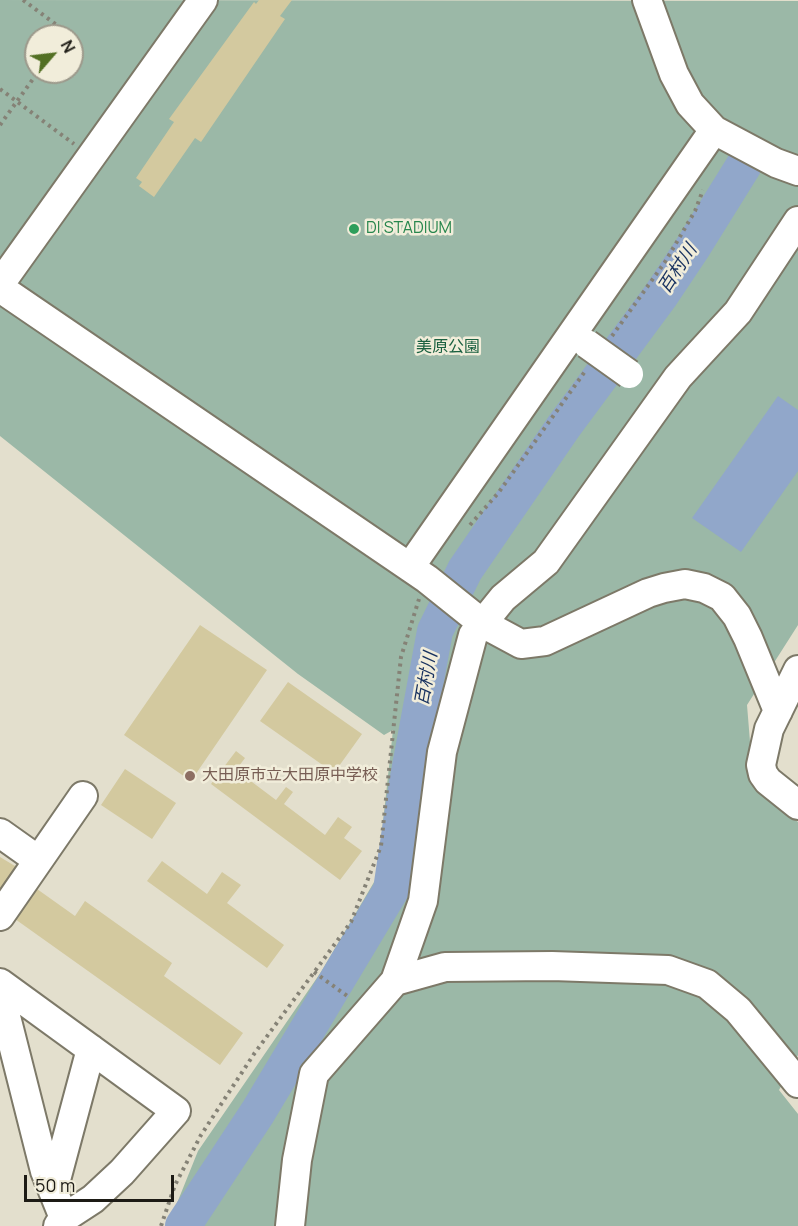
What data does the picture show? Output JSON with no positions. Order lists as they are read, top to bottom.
{
  "water": ["百村川"],
  "parks": ["美原公園"],
  "places": ["DI STADIUM", "大田原市立大田原中学校"],
  "scale_bar": "50 m",
  "north": "top right"
}
